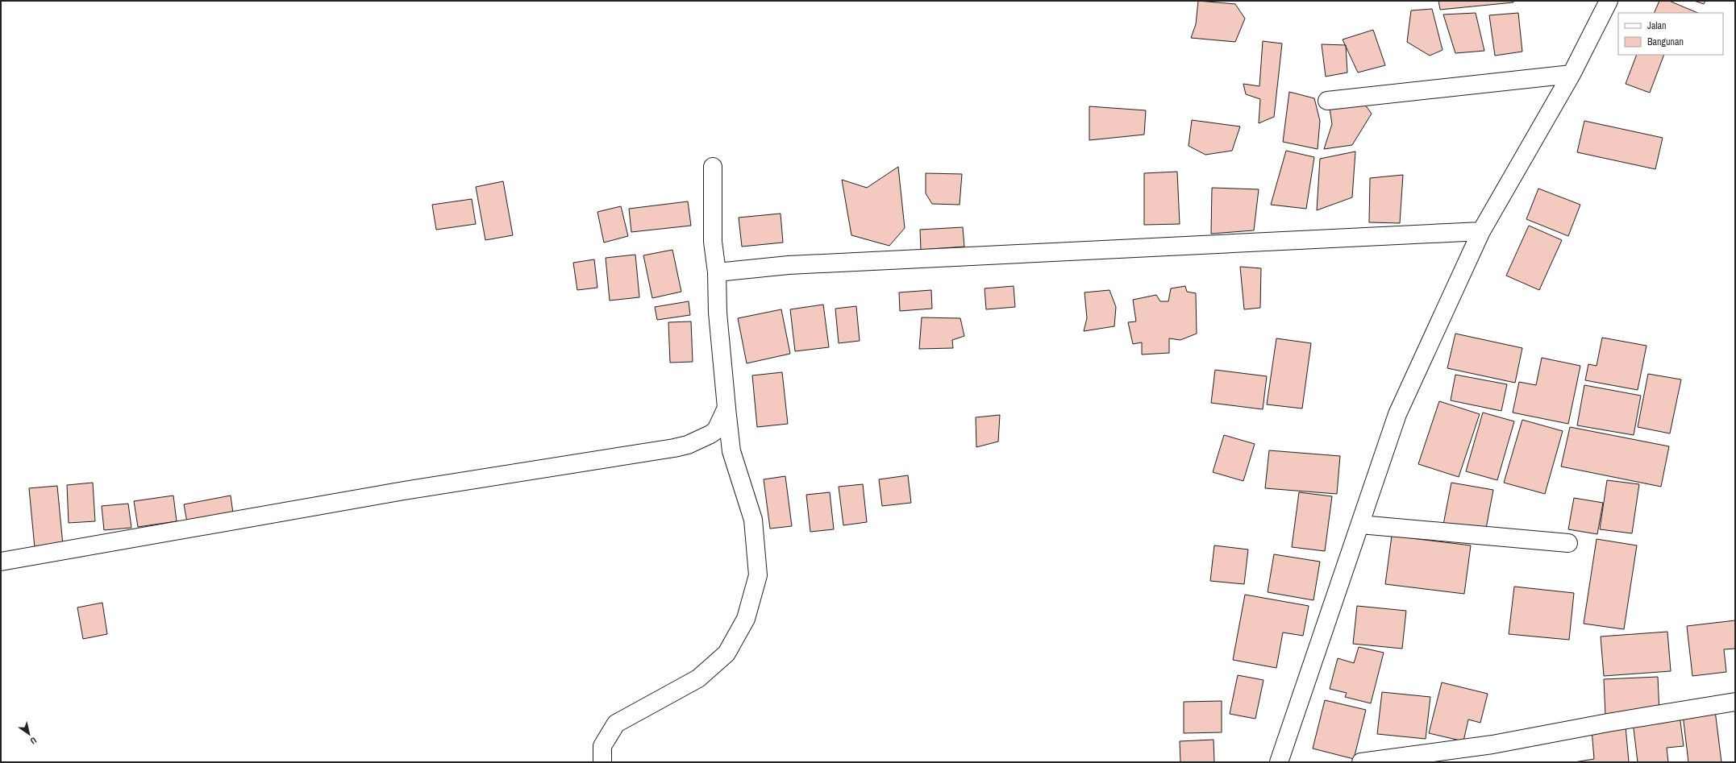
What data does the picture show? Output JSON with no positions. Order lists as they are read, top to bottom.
{
  "legend": ["Jalan", "Bangunan"],
  "north": "bottom right"
}
